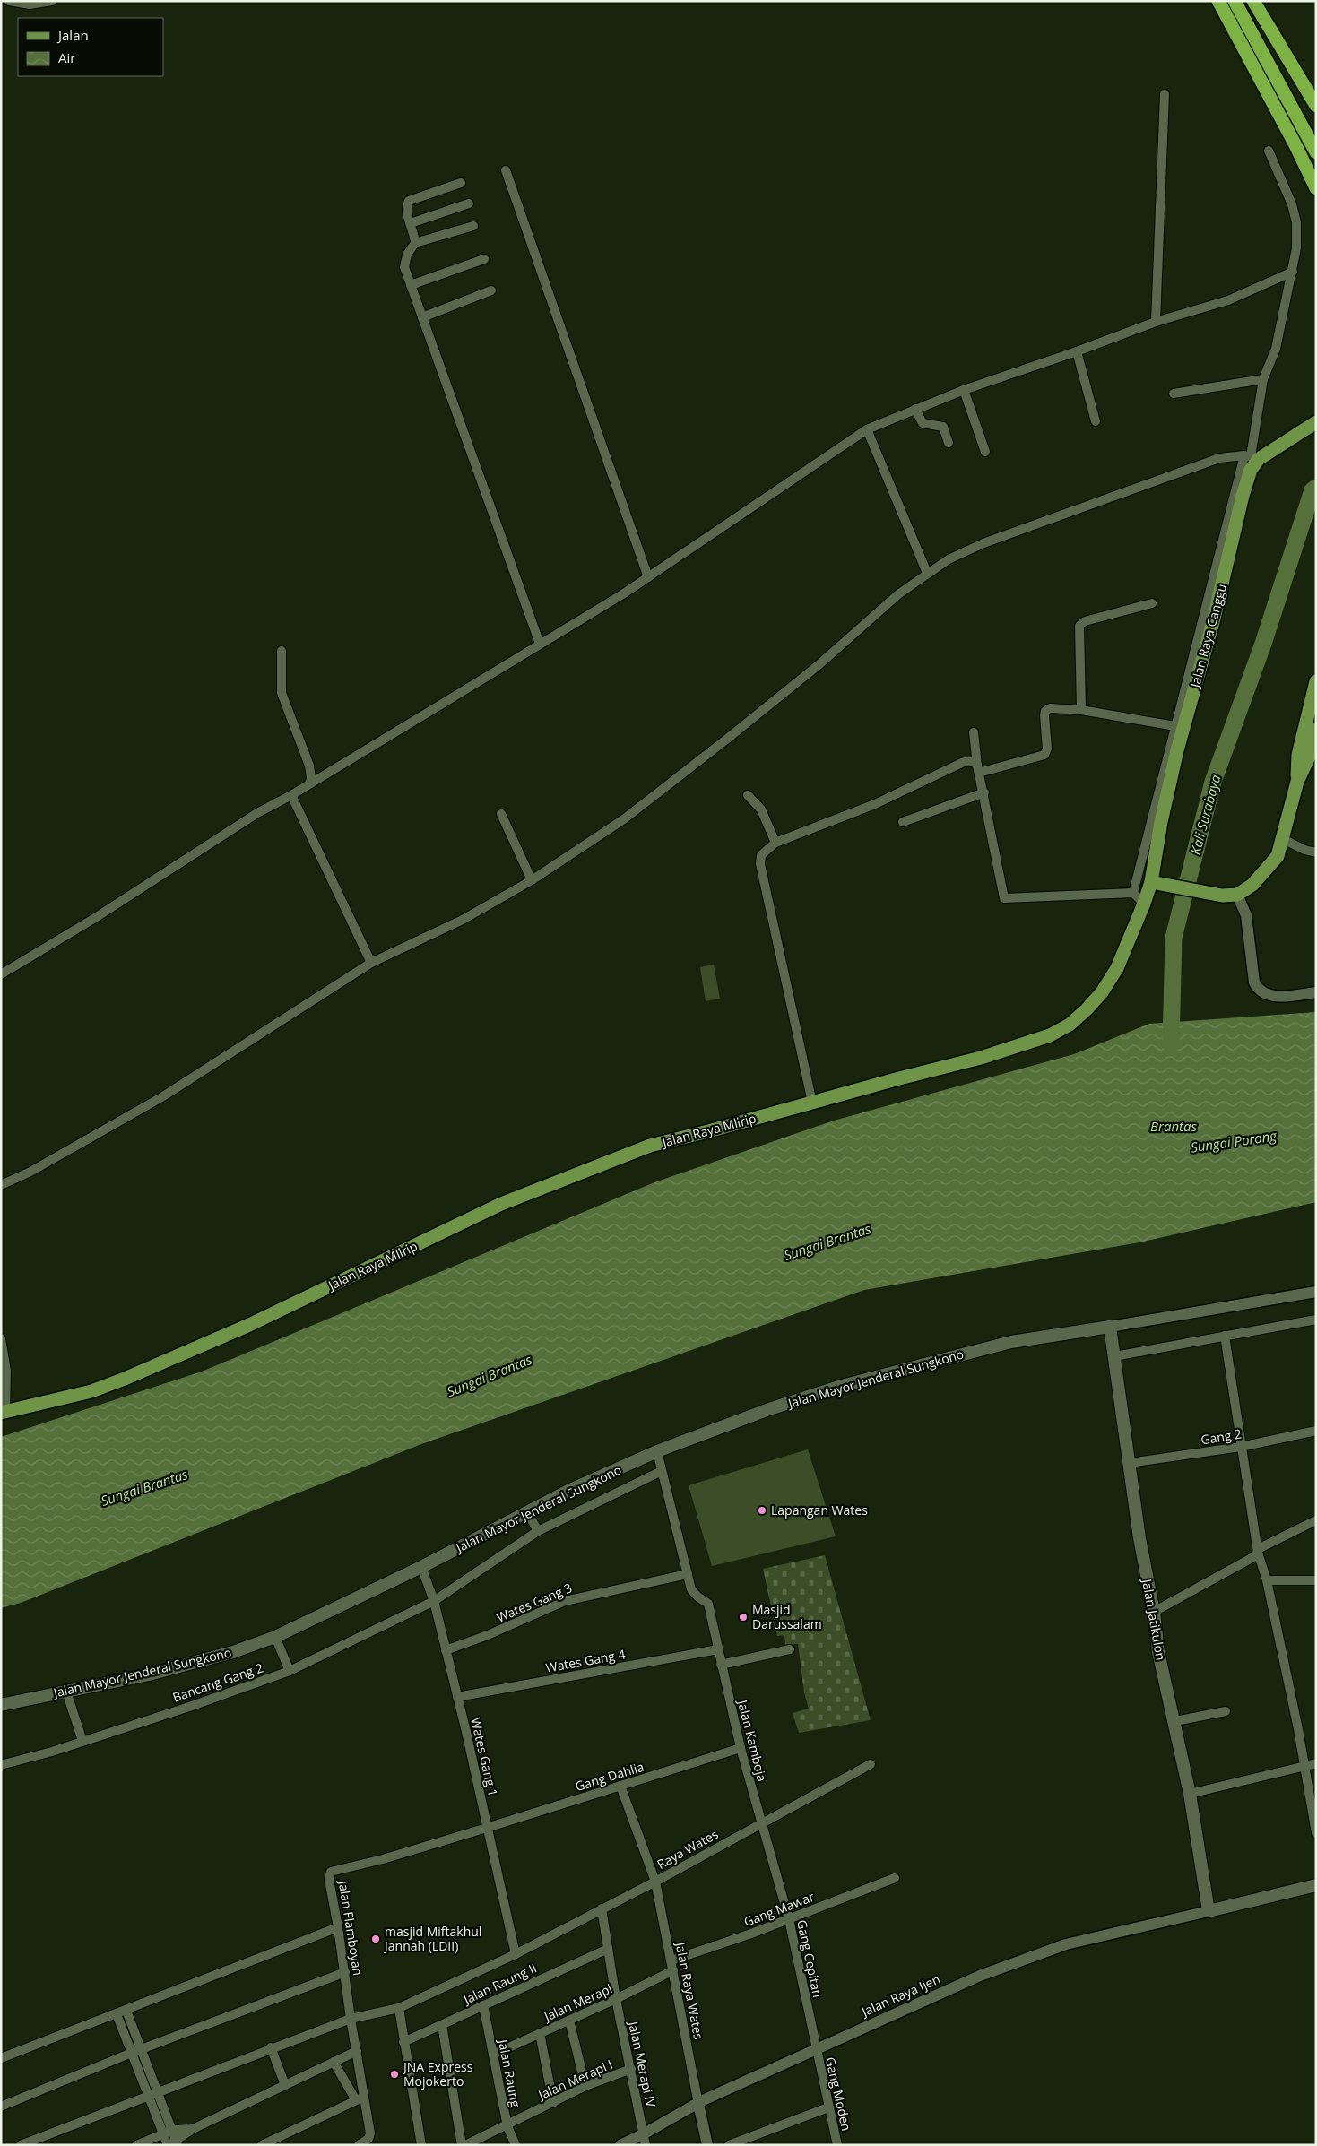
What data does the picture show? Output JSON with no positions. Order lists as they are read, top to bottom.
{
  "streets": {
    "main road": [
      "Jalan Raya Canggu",
      "Jalan Raya Mlirip",
      "Jalan Mayor Jenderal Sungkono",
      "Jalan Jatikulon"
    ],
    "street": [
      "Gang 2",
      "Wates Gang 3",
      "Wates Gang 4",
      "Bancang Gang 2",
      "Jalan Kamboja",
      "Wates Gang 1",
      "Gang Dahlia",
      "Raya Wates",
      "Gang Mawar",
      "Jalan Flamboyan",
      "Gang Cepitan",
      "Jalan Raung II",
      "Jalan Raya Wates",
      "Jalan Raya Ijen",
      "Jalan Merapi",
      "Jalan Merapi IV",
      "Jalan Raung",
      "Jalan Merapi I",
      "Gang Moden"
    ]
  },
  "crossings": [
    ["Jalan Raya Canggu", "Jalan Raya Mlirip"],
    ["Jalan Mayor Jenderal Sungkono", "Jalan Jatikulon"],
    ["Jalan Mayor Jenderal Sungkono", "Jalan Kamboja"],
    ["Jalan Mayor Jenderal Sungkono", "Wates Gang 1"],
    ["Gang 2", "Jalan Jatikulon"],
    ["Wates Gang 3", "Jalan Kamboja"],
    ["Wates Gang 3", "Wates Gang 1"],
    ["Jalan Jatikulon", "Jalan Raya Ijen"],
    ["Wates Gang 4", "Jalan Kamboja"],
    ["Wates Gang 4", "Wates Gang 1"],
    ["Bancang Gang 2", "Jalan Kamboja"],
    ["Bancang Gang 2", "Wates Gang 1"],
    ["Jalan Kamboja", "Gang Dahlia"],
    ["Jalan Kamboja", "Raya Wates"],
    ["Jalan Kamboja", "Gang Cepitan"],
    ["Wates Gang 1", "Gang Dahlia"],
    ["Wates Gang 1", "Raya Wates"],
    ["Wates Gang 1", "Jalan Flamboyan"],
    ["Gang Dahlia", "Jalan Flamboyan"],
    ["Gang Dahlia", "Jalan Raya Wates"],
    ["Raya Wates", "Jalan Flamboyan"],
    ["Raya Wates", "Gang Cepitan"],
    ["Raya Wates", "Jalan Raya Wates"],
    ["Raya Wates", "Jalan Merapi IV"],
    ["Gang Mawar", "Gang Cepitan"],
    ["Gang Mawar", "Jalan Raya Wates"],
    ["Gang Cepitan", "Jalan Raya Ijen"],
    ["Gang Cepitan", "Gang Moden"],
    ["Jalan Raung II", "Jalan Merapi IV"],
    ["Jalan Raung II", "Jalan Raung"],
    ["Jalan Raya Wates", "Jalan Raya Ijen"],
    ["Jalan Raya Wates", "Jalan Merapi"],
    ["Jalan Raya Ijen", "Jalan Merapi IV"],
    ["Jalan Raya Ijen", "Gang Moden"],
    ["Jalan Merapi", "Jalan Merapi IV"],
    ["Jalan Merapi", "Jalan Raung"],
    ["Jalan Merapi IV", "Jalan Merapi I"],
    ["Jalan Raung", "Jalan Merapi I"]
  ],
  "water": [
    "Kali Surabaya",
    "Brantas",
    "Sungai Porong",
    "Sungai Brantas"
  ],
  "places": [
    "Lapangan Wates",
    "Masjid Darussalam",
    "masjid Miftakhul Jannah (LDII)",
    "JNA Express Mojokerto"
  ],
  "legend": ["Jalan", "Air"]
}
